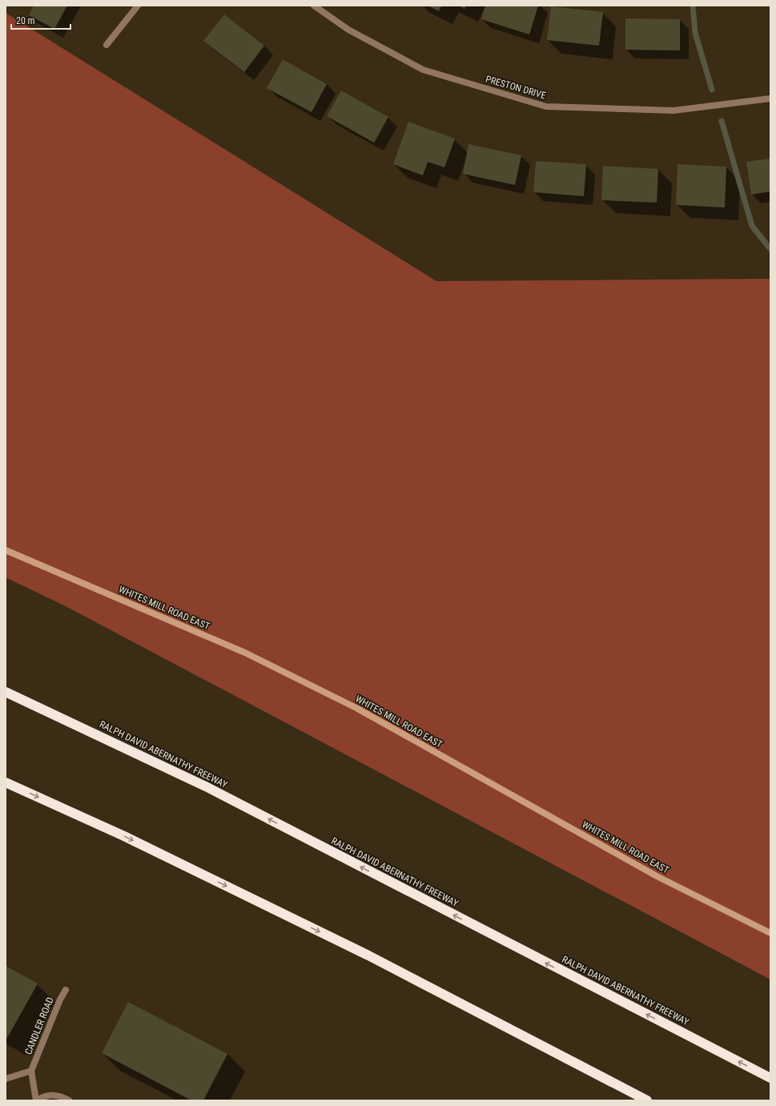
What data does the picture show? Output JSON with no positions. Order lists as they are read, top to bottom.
{
  "streets": {
    "highway": ["RALPH DAVID ABERNATHY FREEWAY"],
    "street": ["PRESTON DRIVE", "WHITES MILL ROAD EAST", "CANDLER ROAD"]
  },
  "scale_bar": "20 m"
}
